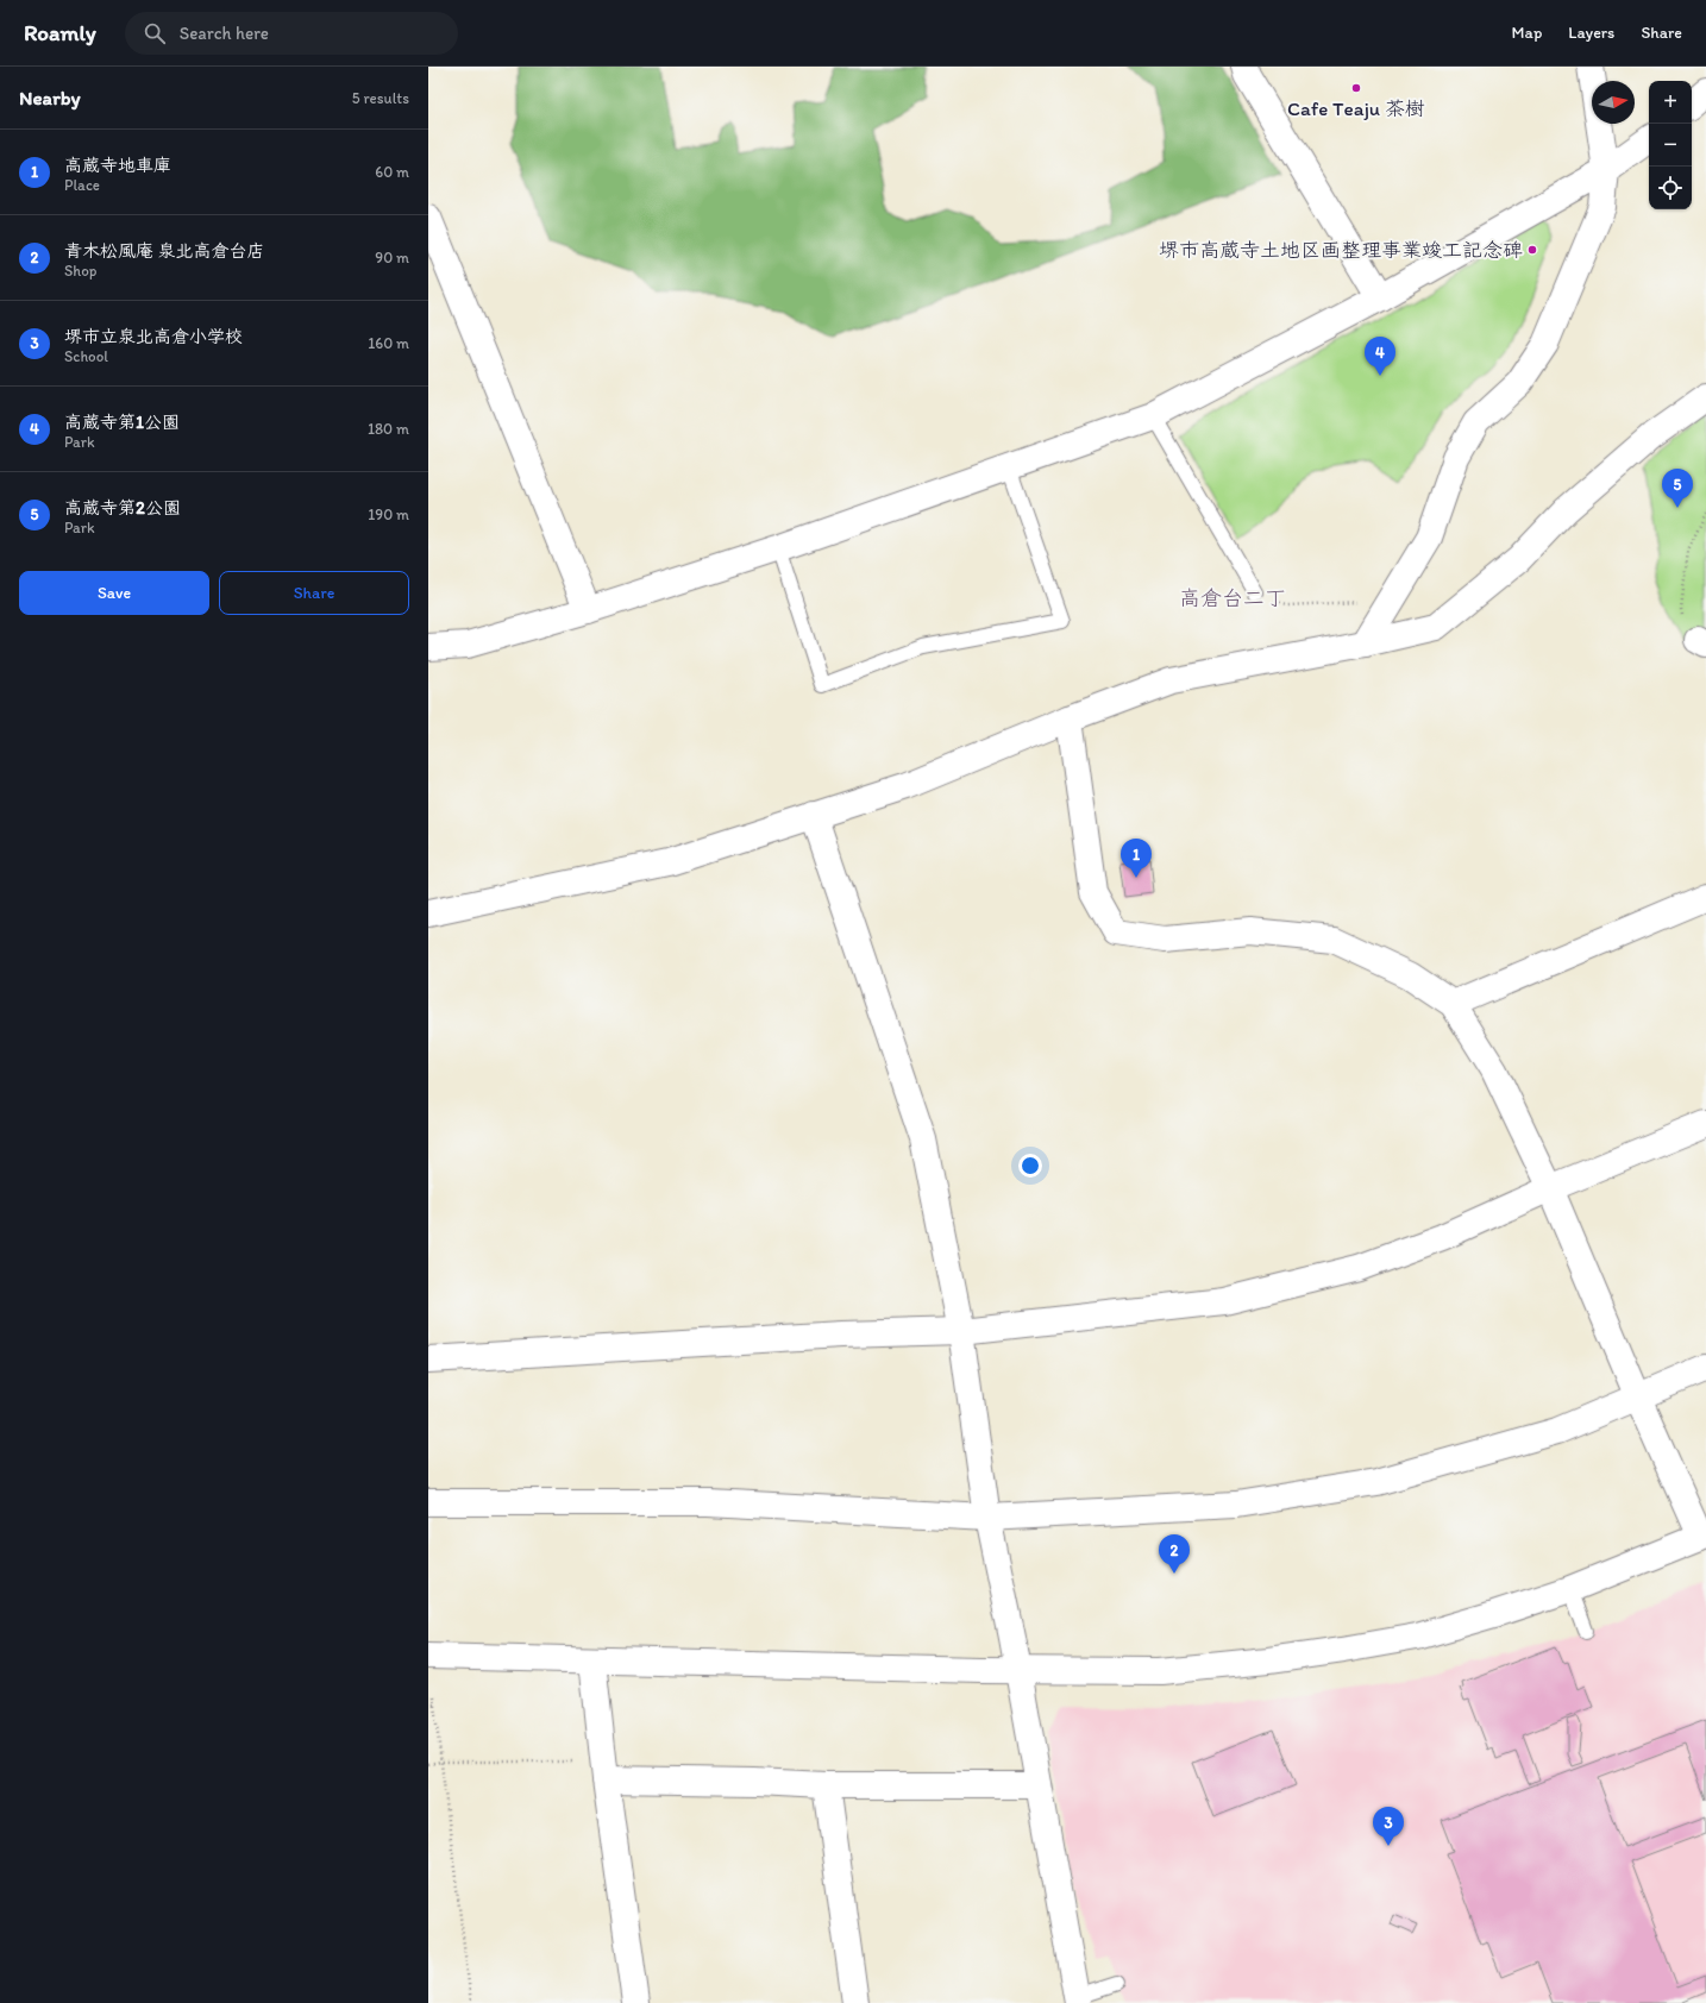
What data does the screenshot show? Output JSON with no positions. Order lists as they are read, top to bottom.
{
  "districts": ["高倉台二丁"],
  "places": ["Cafe Teaju 茶樹", "堺市高蔵寺土地区画整理事業竣工記念碑"],
  "north": "right",
  "page": {
    "header": "Roamly",
    "search": "Search here",
    "nav": ["Map", "Layers", "Share"],
    "heading": ["Nearby", "5 results"],
    "map_buttons": ["+", "−"],
    "list": [
      {
        "mark": "1",
        "name": "高蔵寺地車庫",
        "note": "Place",
        "value": "60 m"
      },
      {
        "mark": "2",
        "name": "青木松風庵 泉北高倉台店",
        "note": "Shop",
        "value": "90 m"
      },
      {
        "mark": "3",
        "name": "堺市立泉北高倉小学校",
        "note": "School",
        "value": "160 m"
      },
      {
        "mark": "4",
        "name": "高蔵寺第1公園",
        "note": "Park",
        "value": "180 m"
      },
      {
        "mark": "5",
        "name": "高蔵寺第2公園",
        "note": "Park",
        "value": "190 m"
      }
    ],
    "pins": [
      "4",
      "5",
      "1",
      "2",
      "3"
    ],
    "buttons": ["Save", "Share"]
  }
}
